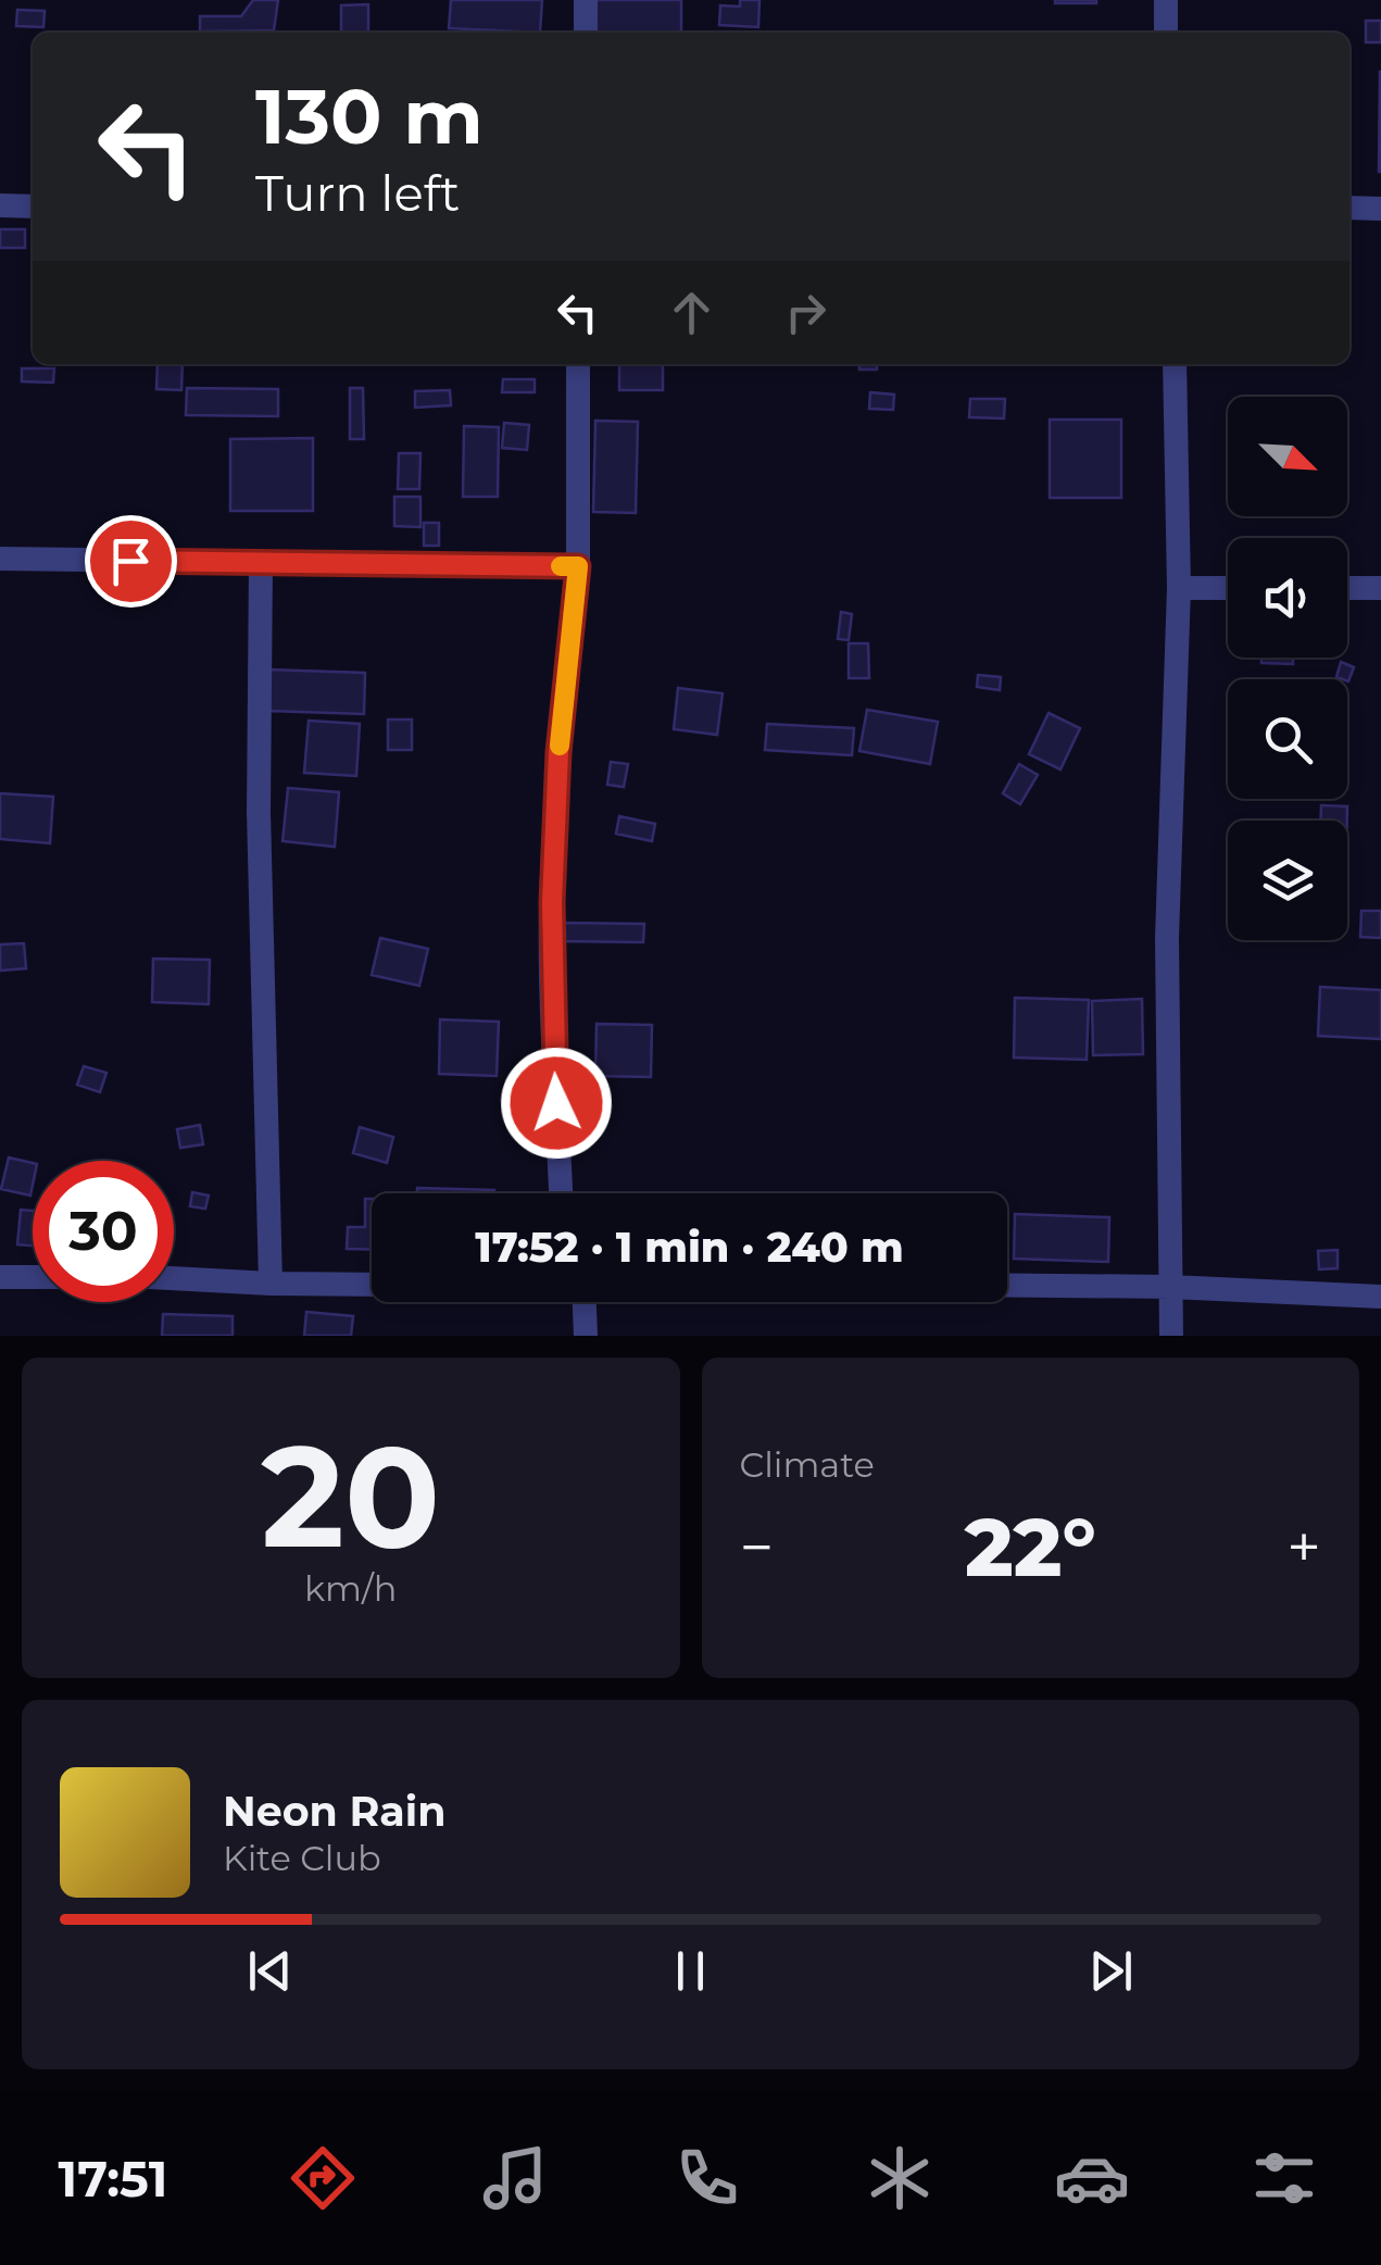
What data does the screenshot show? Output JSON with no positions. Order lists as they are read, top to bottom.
{
  "north": "bottom right",
  "page": {
    "turn": ["130 m", "Turn left"],
    "limit": "30",
    "trip": "17:52 · 1 min · 240 m",
    "tile": [
      ["20", "km/h"],
      "Climate"
    ],
    "heat": ["−", "22°", "+"],
    "song": ["Neon Rain", "Kite Club"],
    "tabs": "17:51"
  }
}
